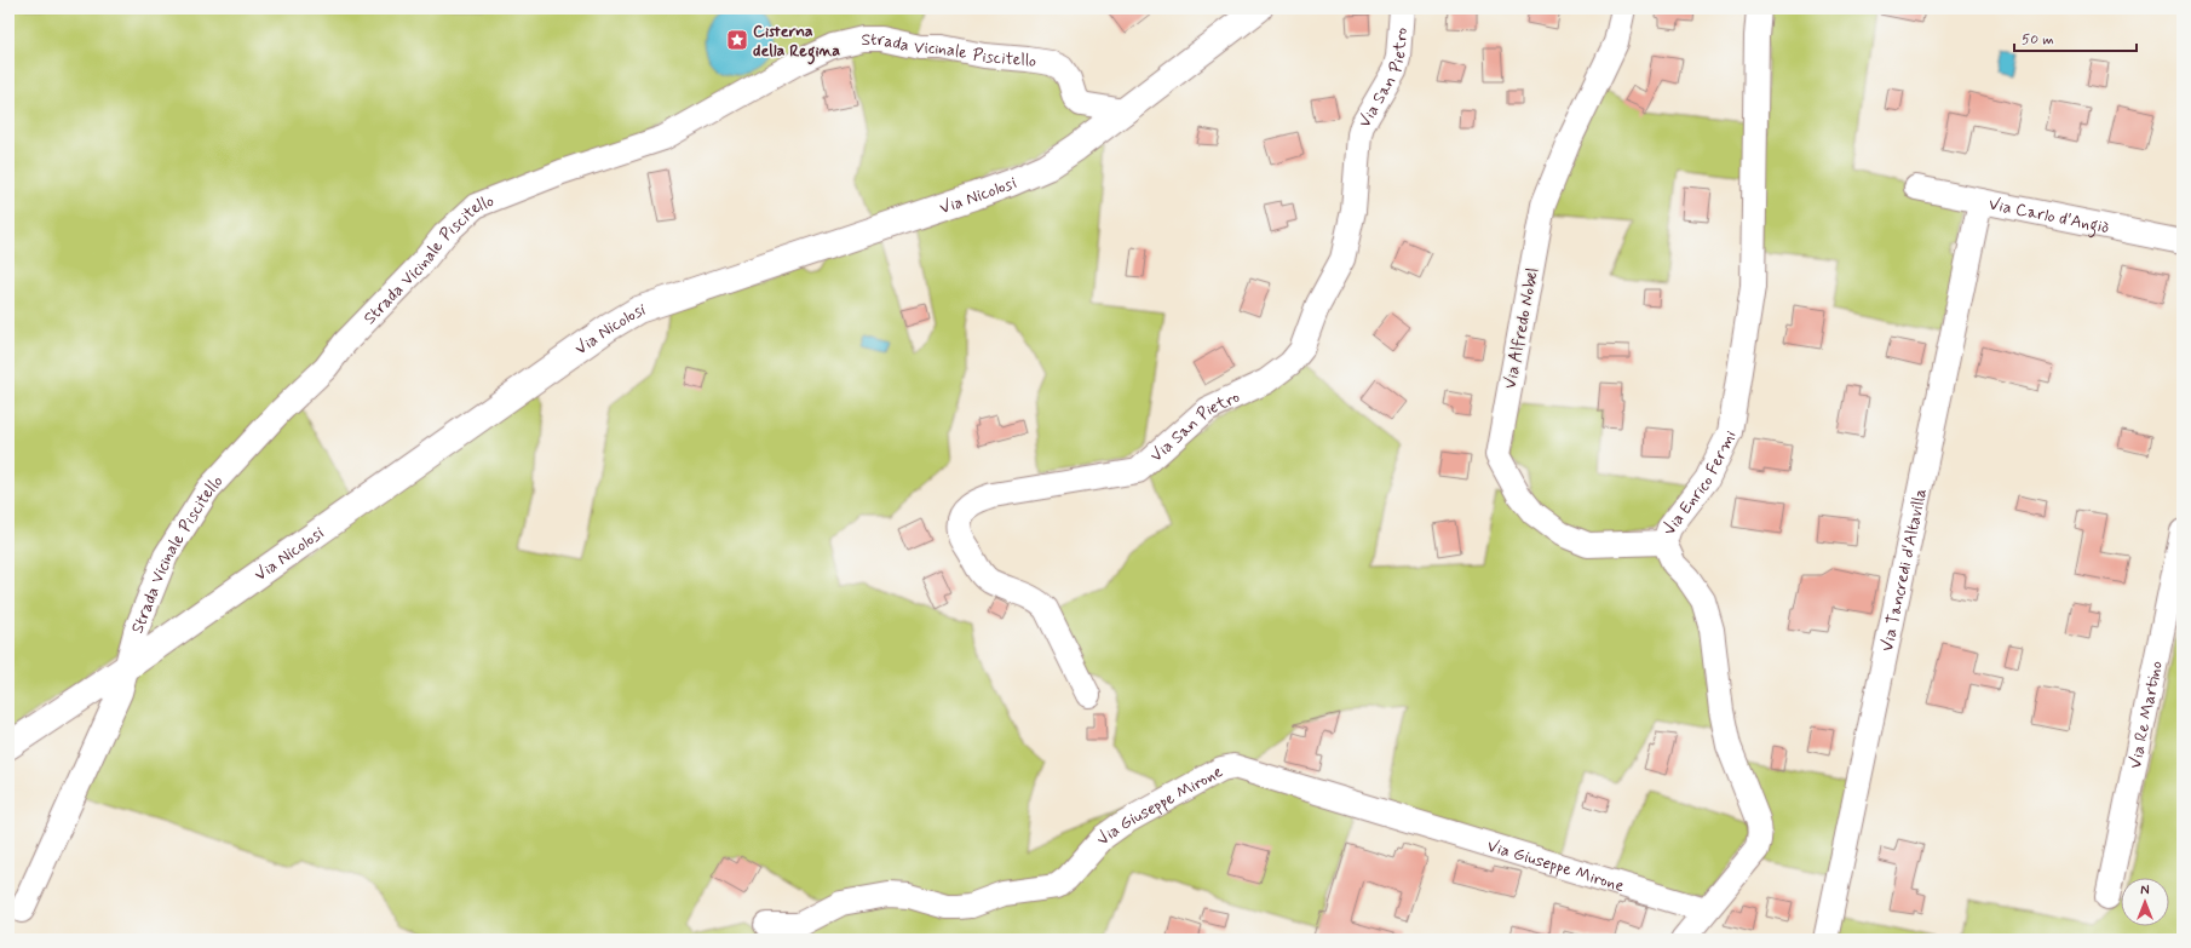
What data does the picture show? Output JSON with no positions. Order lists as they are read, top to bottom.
{
  "streets": {
    "main road": ["Via Nicolosi"],
    "street": [
      "Strada Vicinale Piscitello",
      "Via San Pietro",
      "Via Carlo d'Angiò",
      "Via Alfredo Nobel",
      "Via Enrico Fermi",
      "Via Tancredi d'Altavilla",
      "Via Re Martino",
      "Via Giuseppe Mirone"
    ]
  },
  "crossings": [
    ["Strada Vicinale Piscitello", "Via Nicolosi"],
    ["Via Carlo d'Angiò", "Via Tancredi d'Altavilla"],
    ["Via Alfredo Nobel", "Via Enrico Fermi"],
    ["Via Enrico Fermi", "Via Giuseppe Mirone"]
  ],
  "places": {
    "place": ["Cisterna della Regina"]
  },
  "scale_bar": "50 m",
  "north": "top"
}
